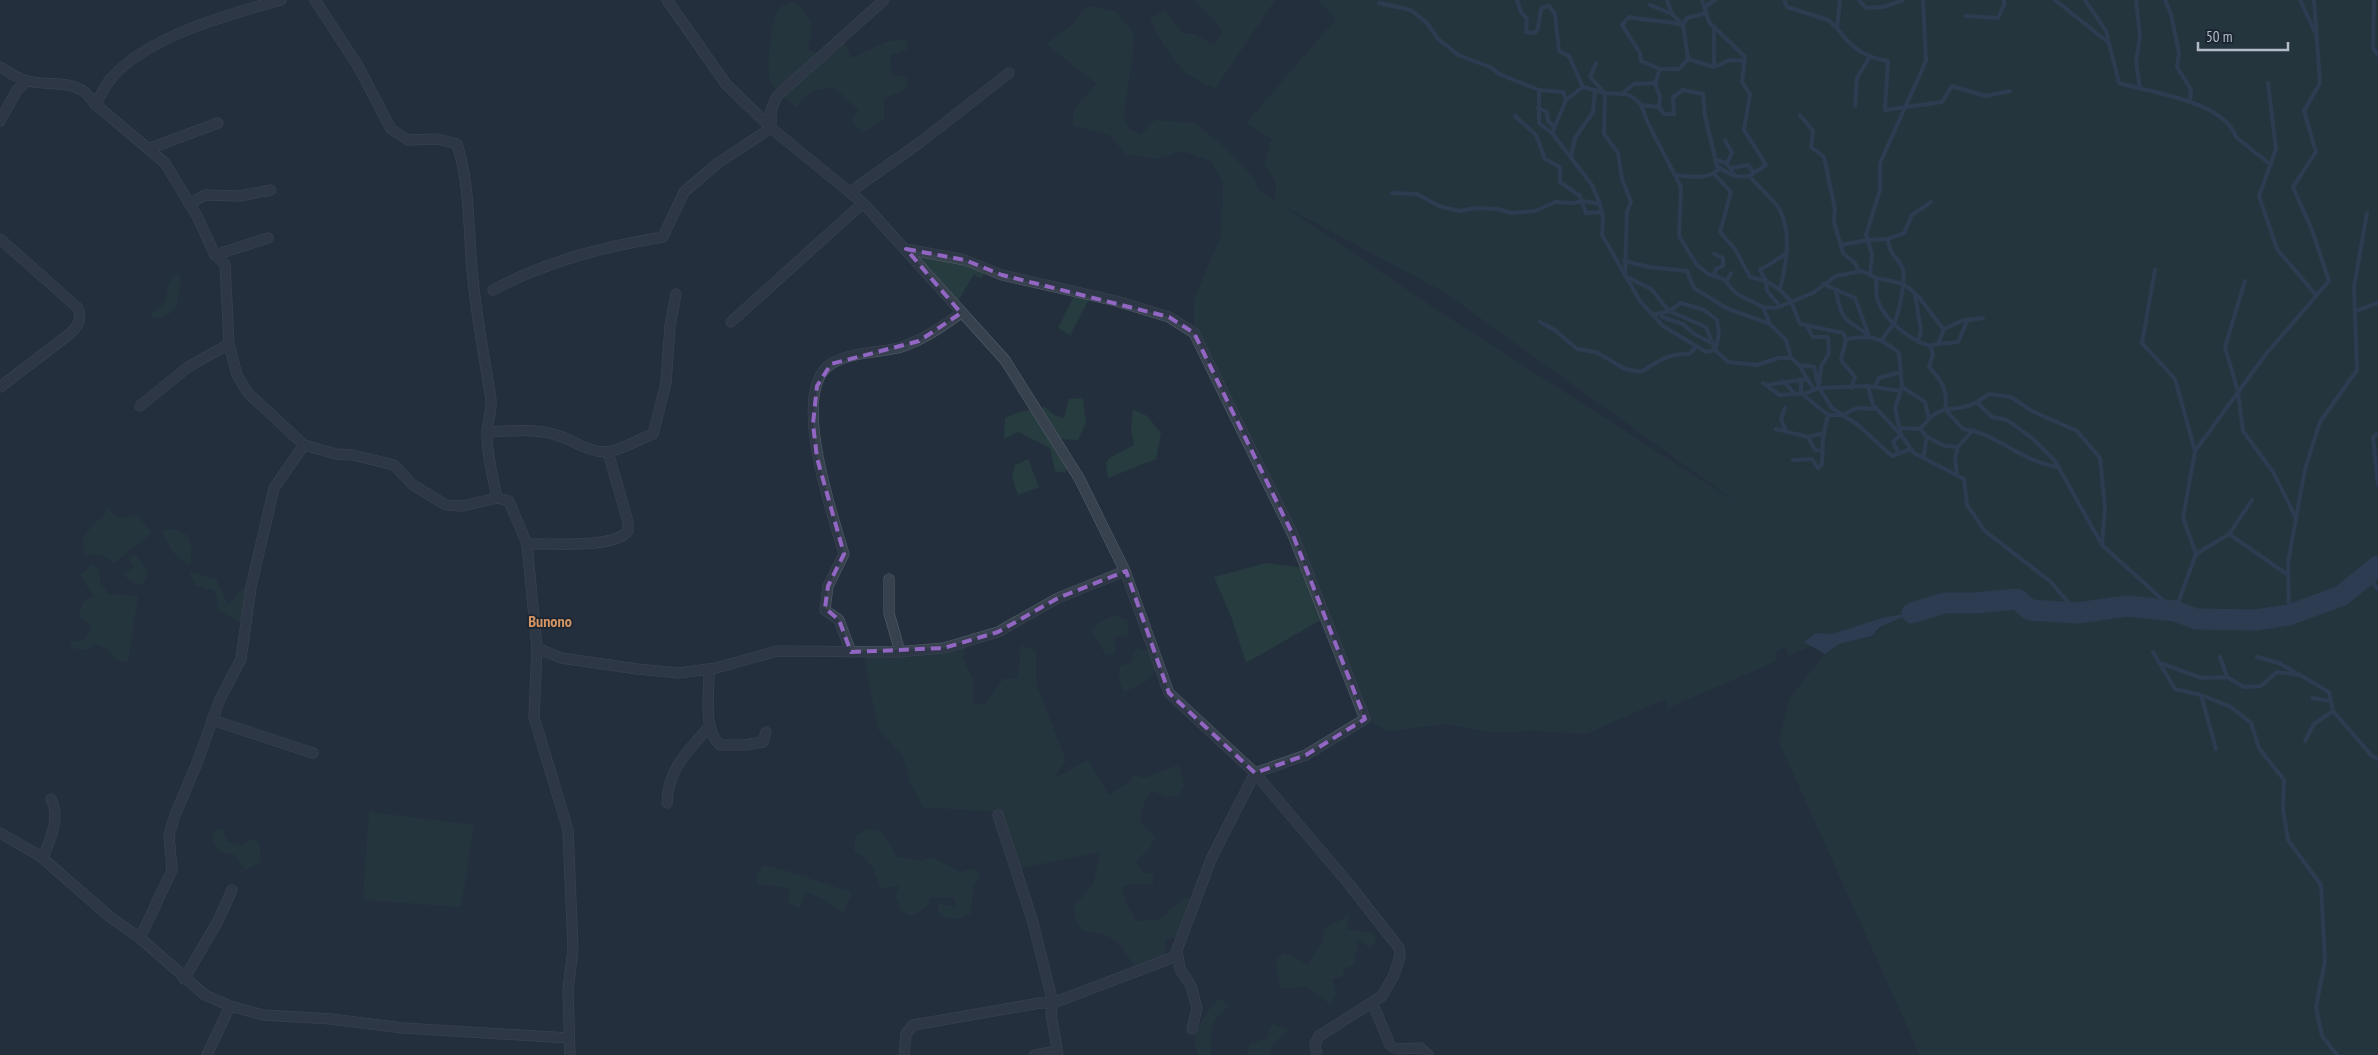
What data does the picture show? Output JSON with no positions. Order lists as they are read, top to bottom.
{
  "districts": ["Bunono"],
  "scale_bar": "50 m"
}
